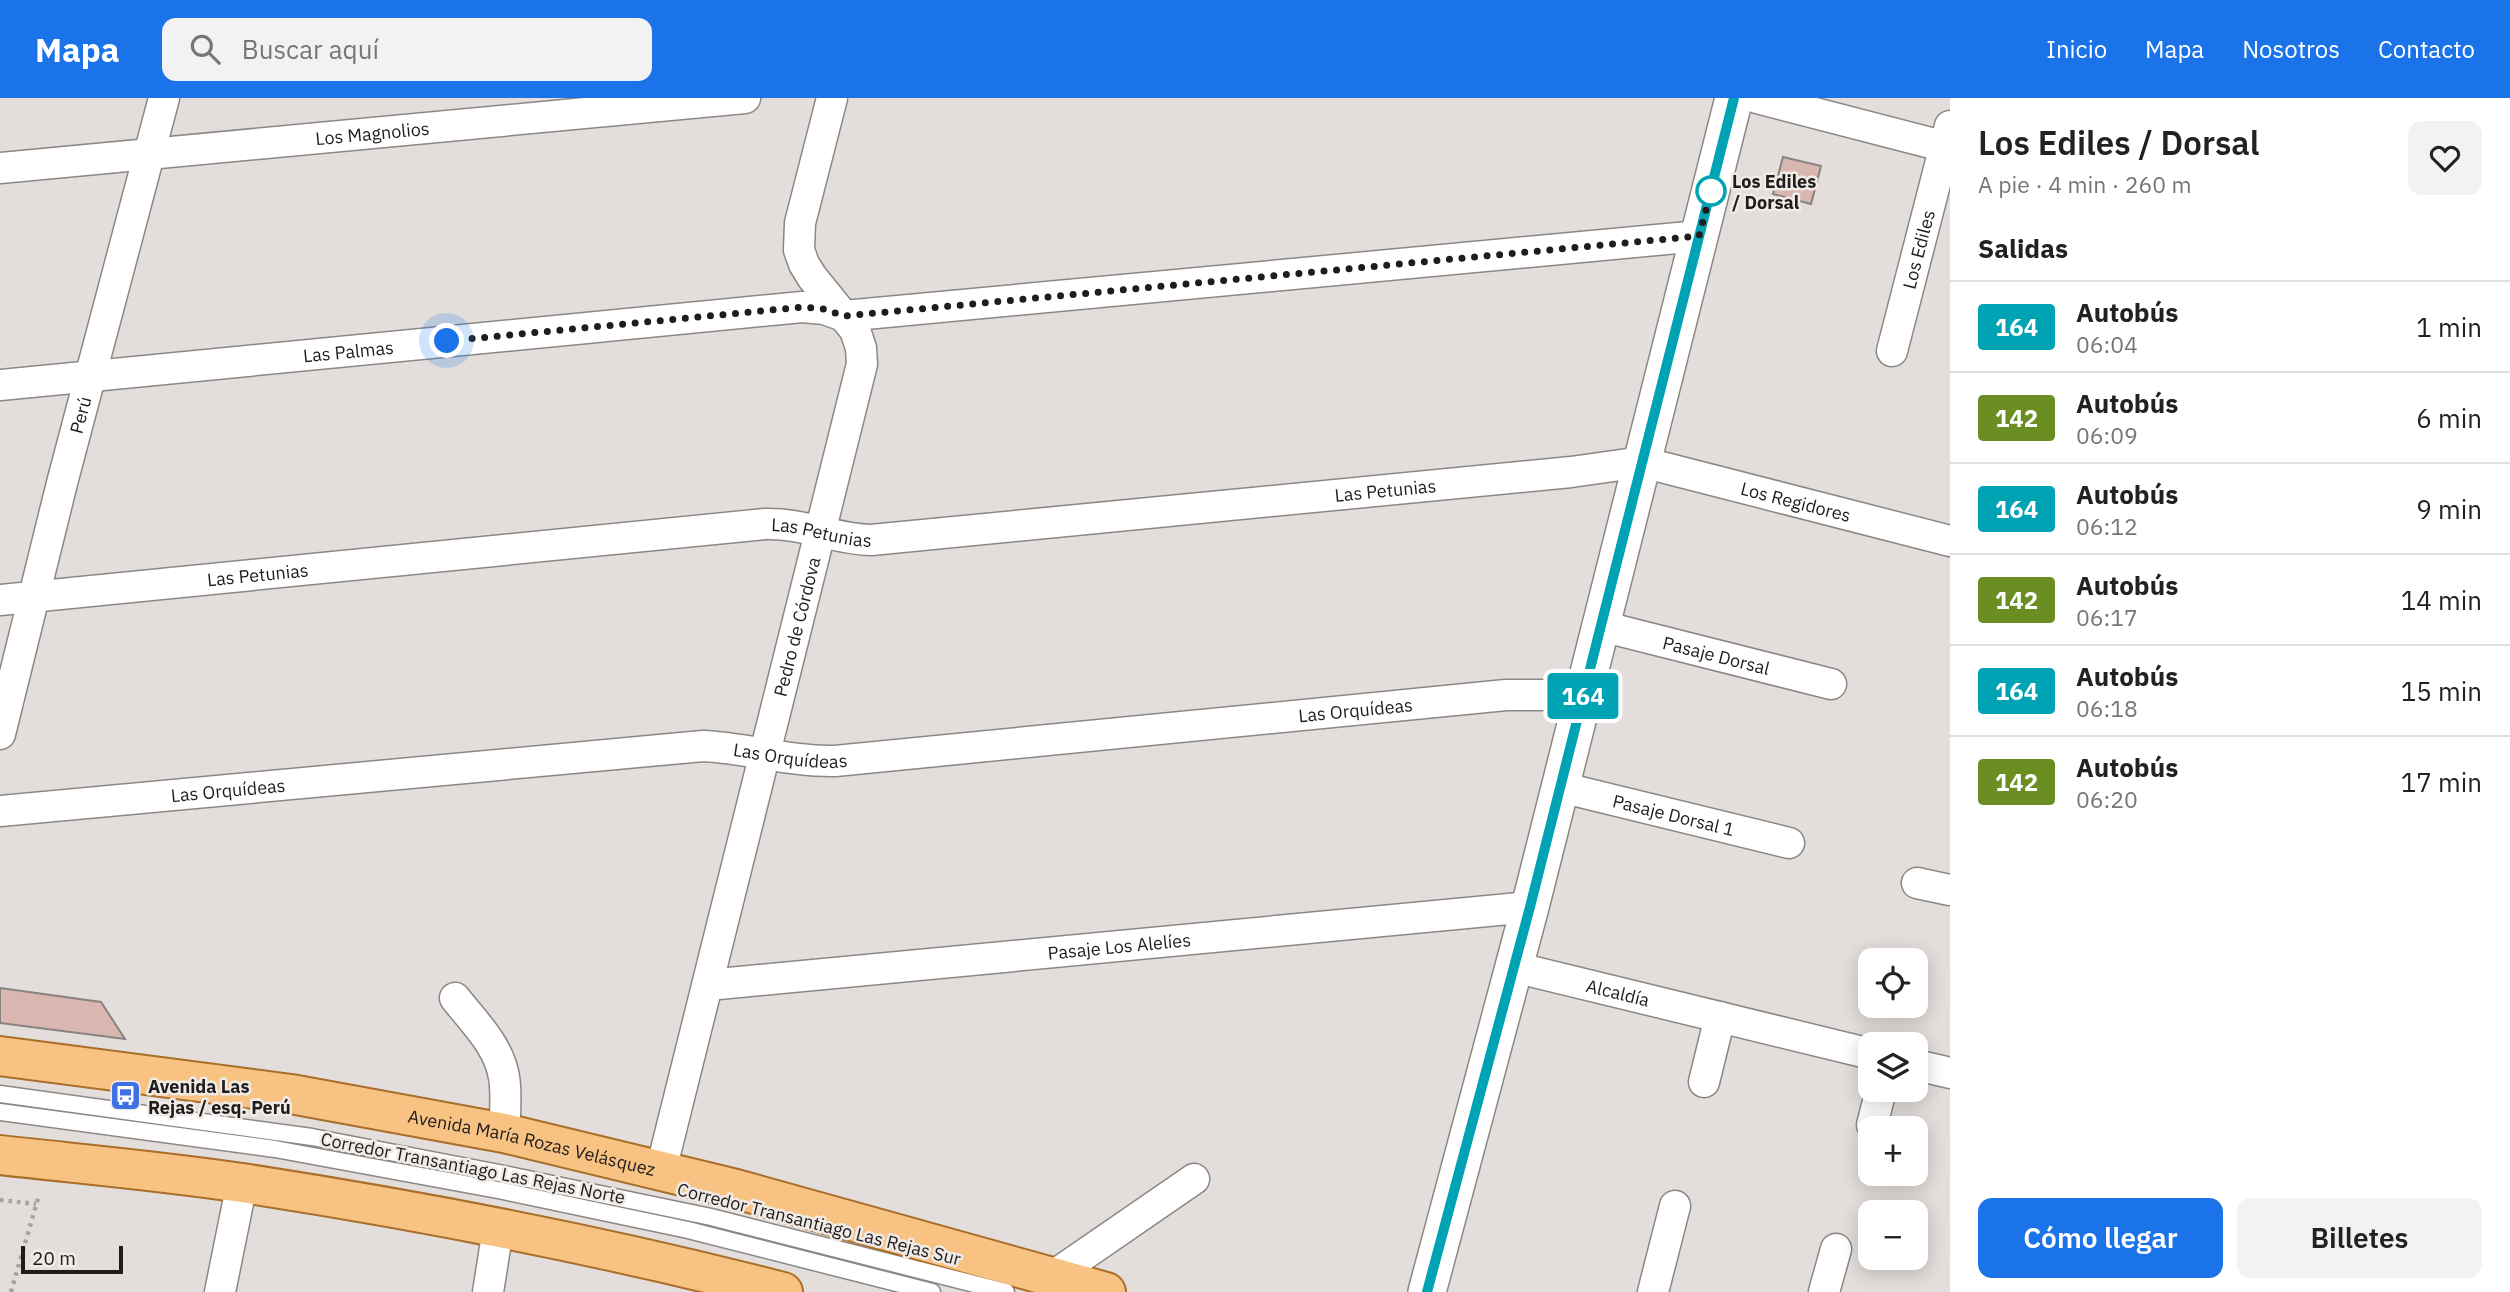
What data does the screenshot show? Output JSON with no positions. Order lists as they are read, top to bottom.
{
  "streets": {
    "main road": ["Avenida María Rozas Velásquez"],
    "street": [
      "Los Magnolios",
      "Los Ediles",
      "Las Palmas",
      "Perú",
      "Las Petunias",
      "Los Regidores",
      "Pedro de Córdova",
      "Pasaje Dorsal",
      "Las Orquídeas",
      "Pasaje Dorsal 1",
      "Pasaje Los Alelíes",
      "Alcaldía"
    ],
    "lane": ["Corredor Transantiago Las Rejas Norte", "Corredor Transantiago Las Rejas Sur"]
  },
  "crossings": [
    ["Los Magnolios", "Perú"],
    ["Las Palmas", "Perú"],
    ["Las Palmas", "Pedro de Córdova"],
    ["Perú", "Las Petunias"],
    ["Las Petunias", "Los Regidores"],
    ["Las Petunias", "Pedro de Córdova"],
    ["Pedro de Córdova", "Las Orquídeas"],
    ["Pedro de Córdova", "Pasaje Los Alelíes"],
    ["Pedro de Córdova", "Avenida María Rozas Velásquez"]
  ],
  "places": {
    "other": ["Los Ediles / Dorsal"],
    "bus stop": ["Avenida Las Rejas / esq. Perú"]
  },
  "lines": ["bus line 164"],
  "scale_bar": "20 m",
  "page": {
    "header": "Mapa",
    "search": "Buscar aquí",
    "nav": [
      "Inicio",
      "Mapa",
      "Nosotros",
      "Contacto"
    ],
    "on_map": "164",
    "heading": [
      ["Los Ediles / Dorsal", "A pie · 4 min · 260 m"],
      "Salidas"
    ],
    "list": [
      {
        "mark": "164",
        "name": "Autobús",
        "note": "06:04",
        "value": "1 min"
      },
      {
        "mark": "142",
        "name": "Autobús",
        "note": "06:09",
        "value": "6 min"
      },
      {
        "mark": "164",
        "name": "Autobús",
        "note": "06:12",
        "value": "9 min"
      },
      {
        "mark": "142",
        "name": "Autobús",
        "note": "06:17",
        "value": "14 min"
      },
      {
        "mark": "164",
        "name": "Autobús",
        "note": "06:18",
        "value": "15 min"
      },
      {
        "mark": "142",
        "name": "Autobús",
        "note": "06:20",
        "value": "17 min"
      }
    ],
    "map_buttons": ["+", "−"],
    "buttons": ["Cómo llegar", "Billetes"],
    "scale": "20 m"
  }
}
